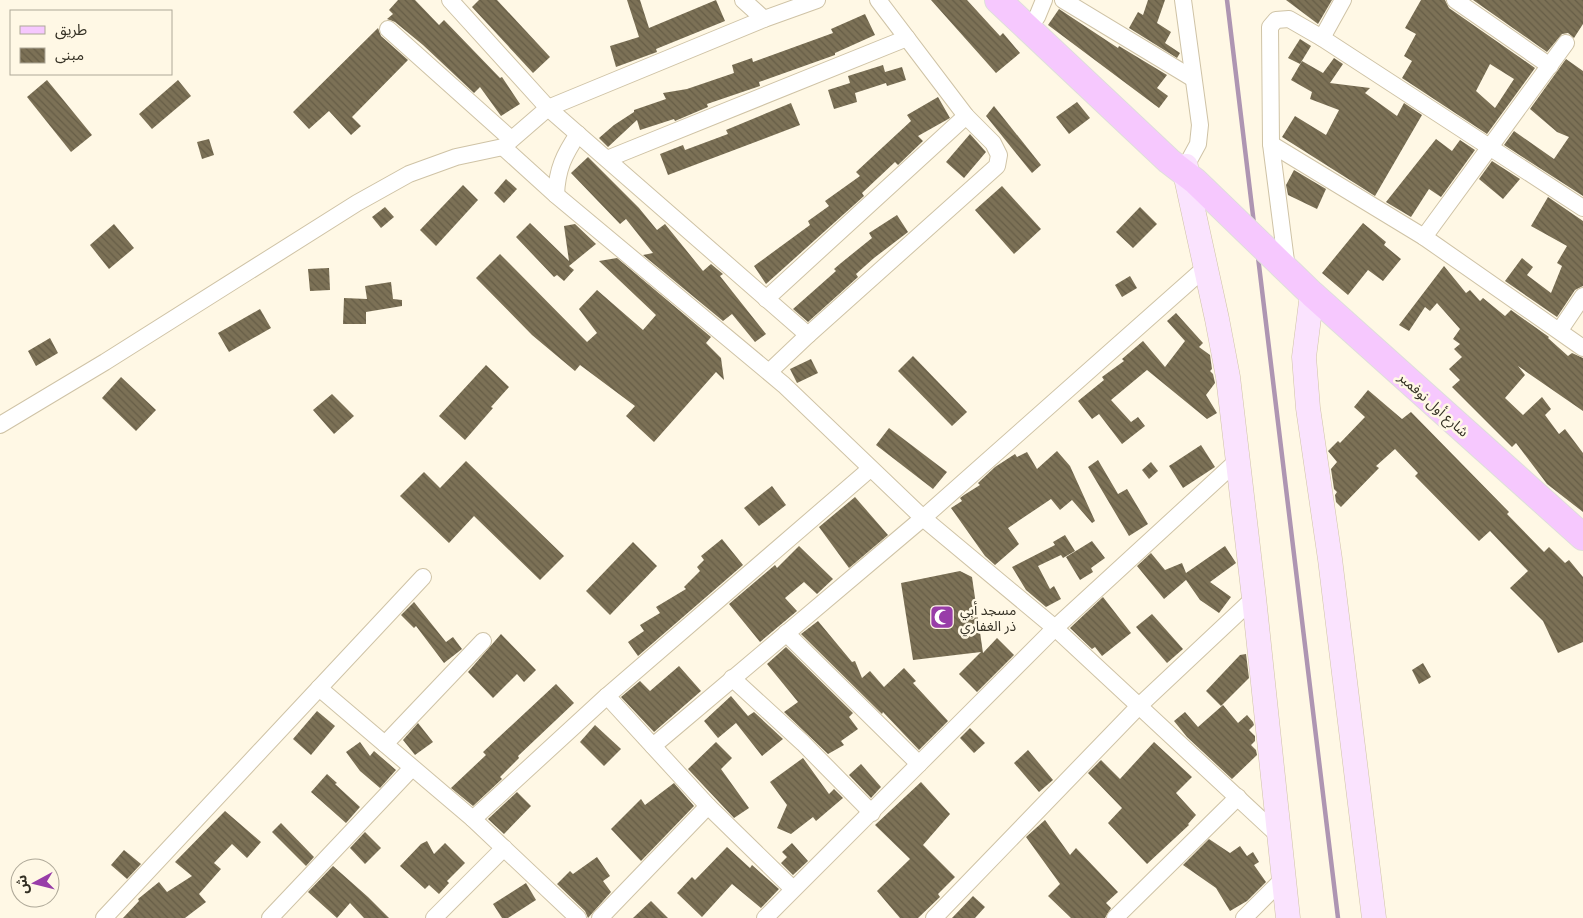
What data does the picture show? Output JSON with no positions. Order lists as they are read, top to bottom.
{
  "streets": {
    "main road": ["شارع أول نوفمبر"]
  },
  "places": {
    "mosque": ["مسجد أبي ذر الغفاري"]
  },
  "legend": ["طريق", "مبنى"],
  "north": "left"
}
